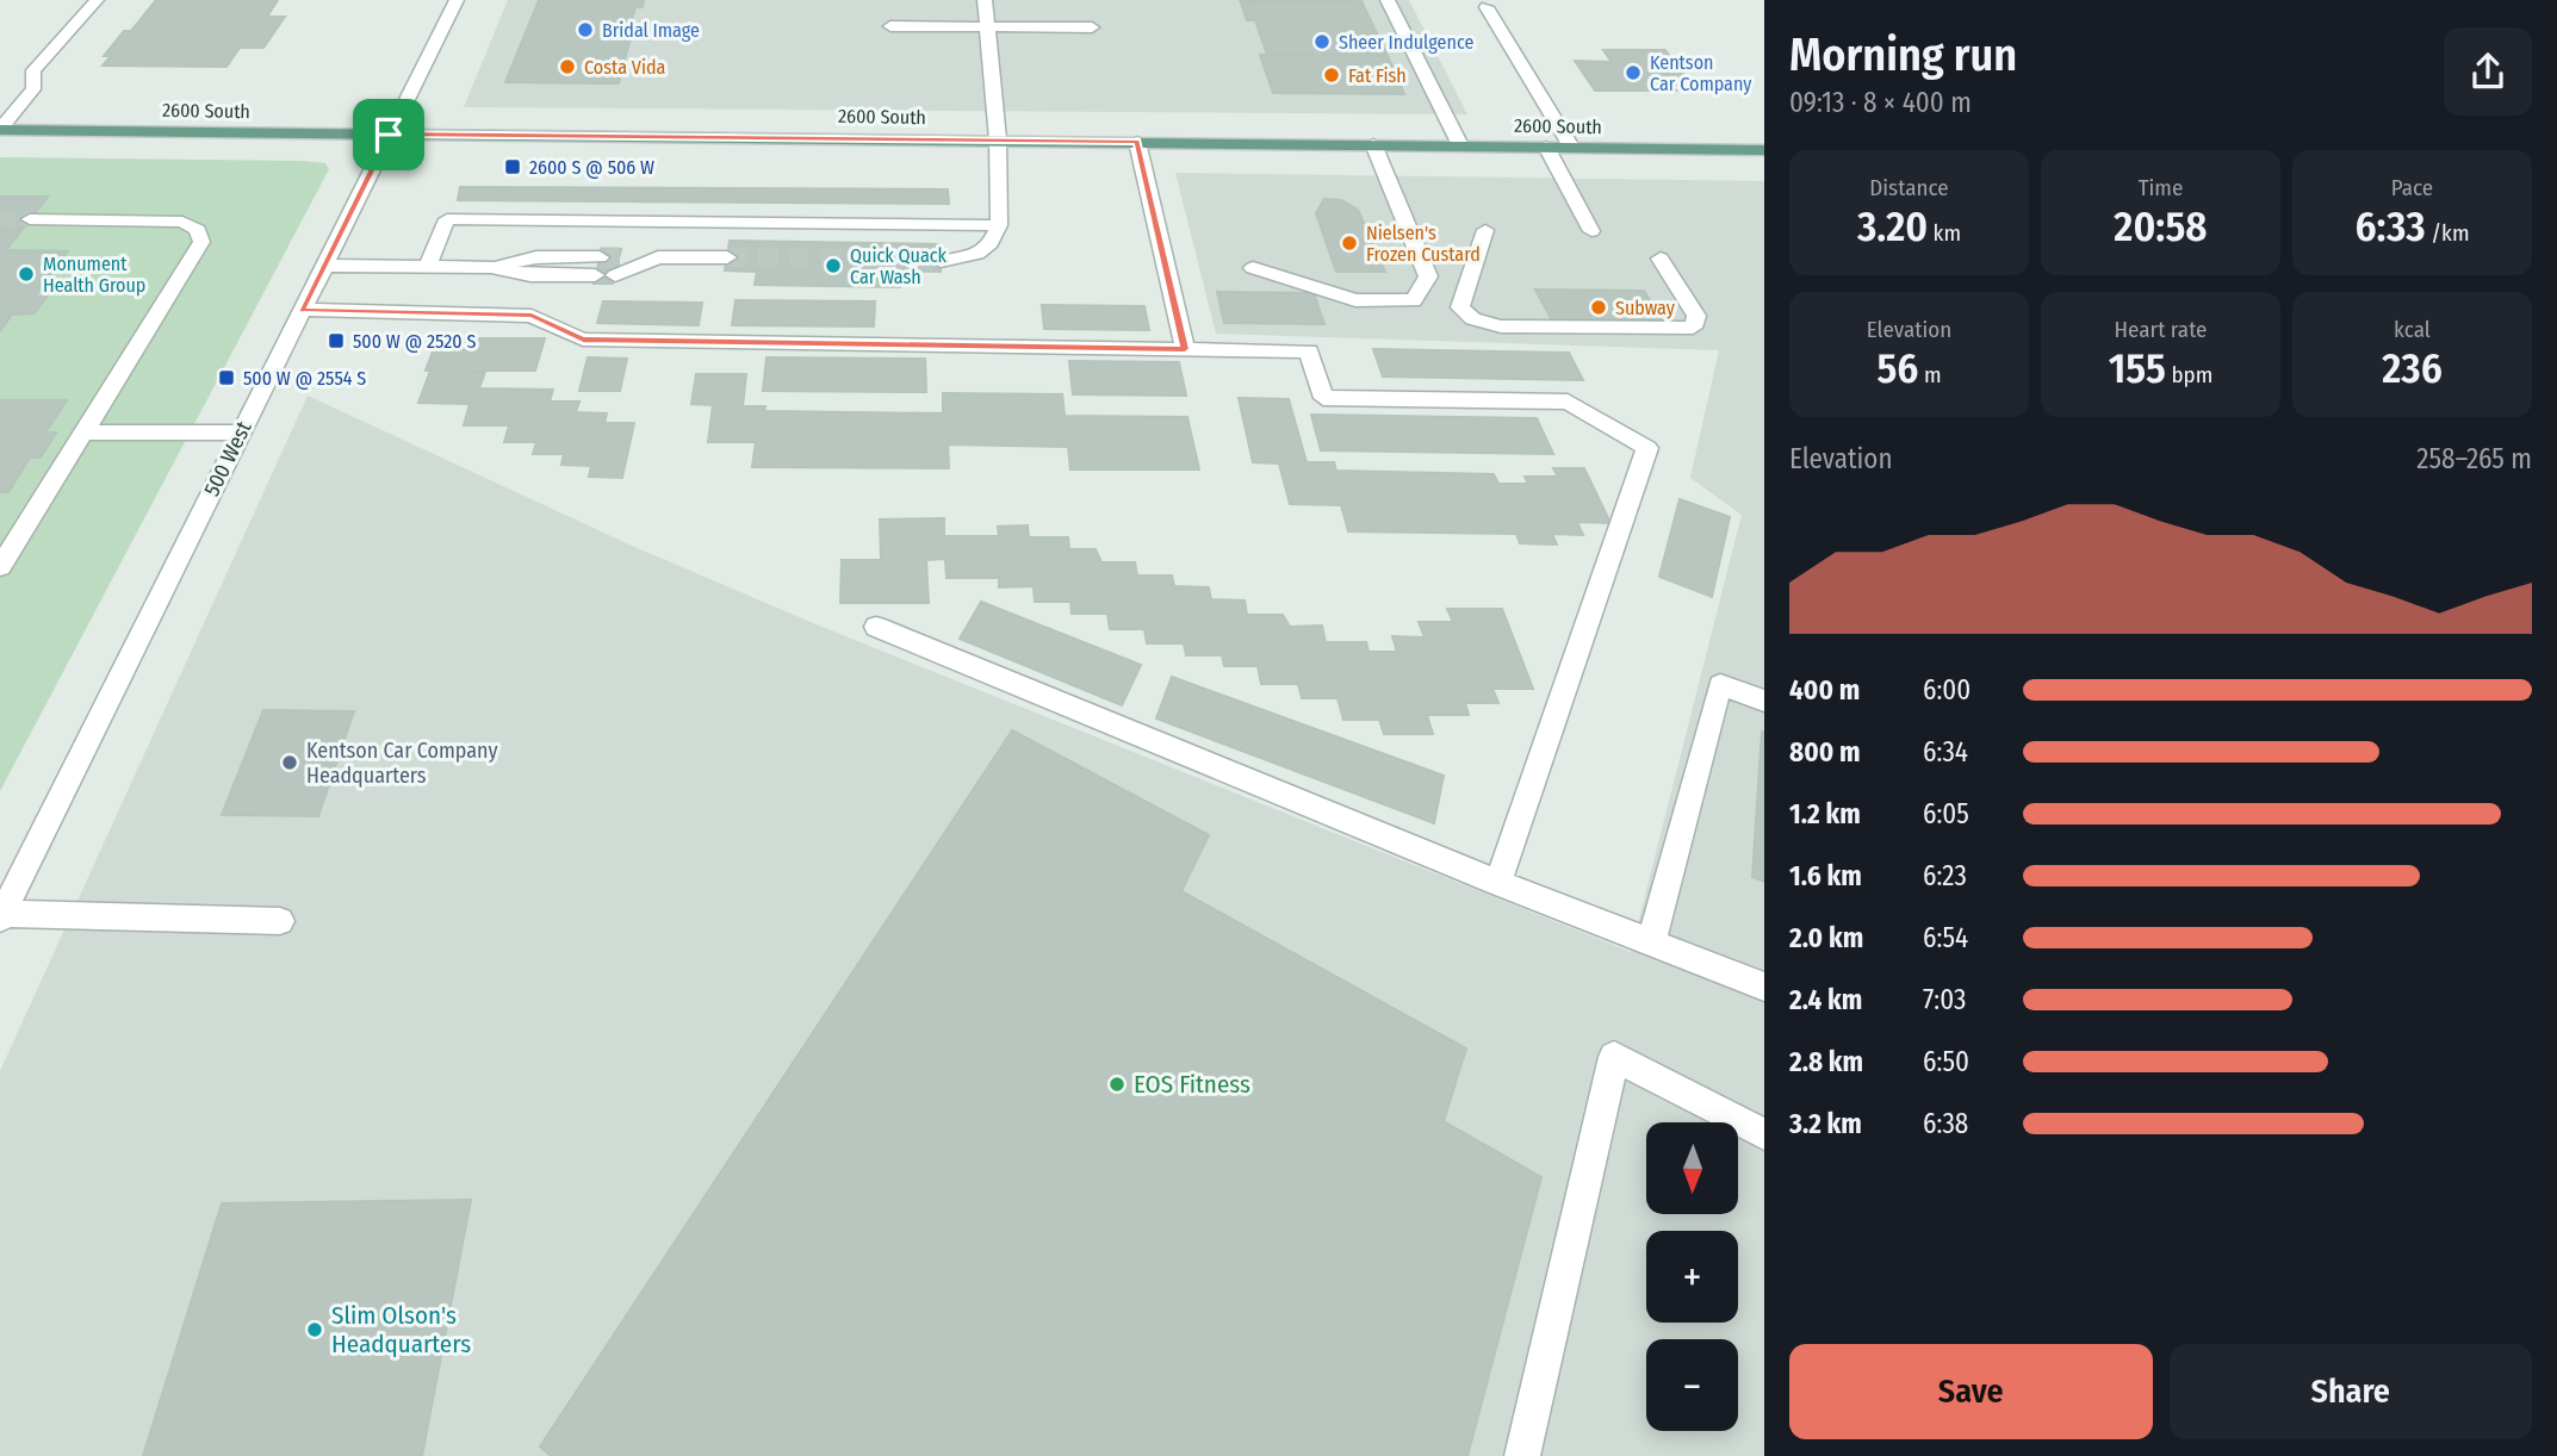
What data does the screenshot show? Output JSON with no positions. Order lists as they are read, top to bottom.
{
  "streets": {
    "main road": ["2600 South"],
    "street": ["500 West"]
  },
  "crossings": [
    ["2600 South", "500 West"]
  ],
  "places": {
    "other": [
      "Bridal Image",
      "Sheer Indulgence",
      "Costa Vida",
      "Kentson Car Company",
      "Fat Fish",
      "Nielsen's Frozen Custard",
      "Quick Quack Car Wash",
      "Monument Health Group",
      "Subway",
      "Kentson Car Company Headquarters",
      "EOS Fitness",
      "Slim Olson's Headquarters"
    ],
    "transit": ["2600 S @ 506 W", "500 W @ 2520 S", "500 W @ 2554 S"]
  },
  "north": "bottom",
  "page": {
    "heading": ["Morning run", "09:13 · 8 × 400 m"],
    "stats": [
      ["Distance", "3.20 km"],
      ["Time", "20:58"],
      ["Pace", "6:33 /km"],
      ["Elevation", "56 m"],
      ["Heart rate", "155 bpm"],
      ["kcal", "236"]
    ],
    "chart": ["Elevation", "258–265 m"],
    "list": [
      {
        "name": "400 m",
        "note": "6:00"
      },
      {
        "name": "800 m",
        "note": "6:34"
      },
      {
        "name": "1.2 km",
        "note": "6:05"
      },
      {
        "name": "1.6 km",
        "note": "6:23"
      },
      {
        "name": "2.0 km",
        "note": "6:54"
      },
      {
        "name": "2.4 km",
        "note": "7:03"
      },
      {
        "name": "2.8 km",
        "note": "6:50"
      },
      {
        "name": "3.2 km",
        "note": "6:38"
      }
    ],
    "map_buttons": ["+", "−"],
    "buttons": ["Save", "Share"]
  }
}
